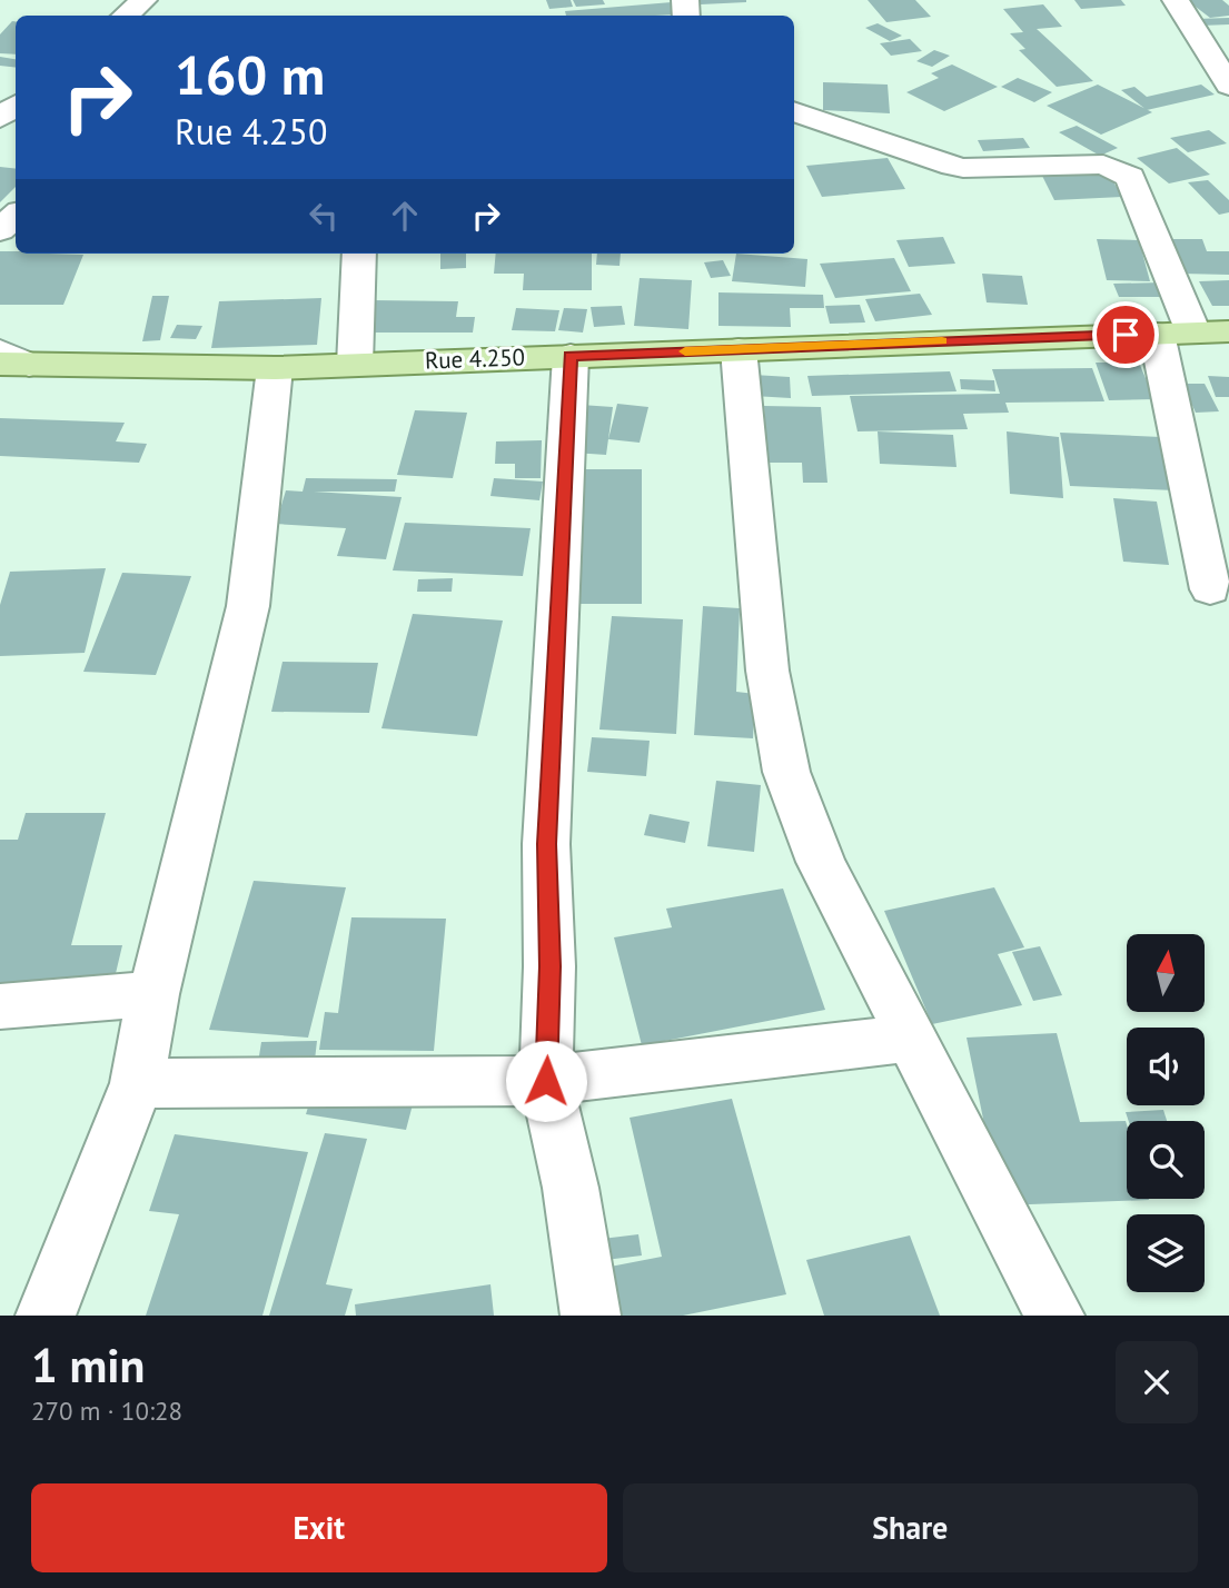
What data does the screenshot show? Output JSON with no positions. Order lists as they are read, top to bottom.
{
  "streets": {
    "main road": ["Rue 4.250"]
  },
  "north": "top",
  "page": {
    "turn": ["160 m", "Rue 4.250"],
    "heading": ["1 min", "270 m · 10:28"],
    "buttons": ["Exit", "Share"]
  }
}
